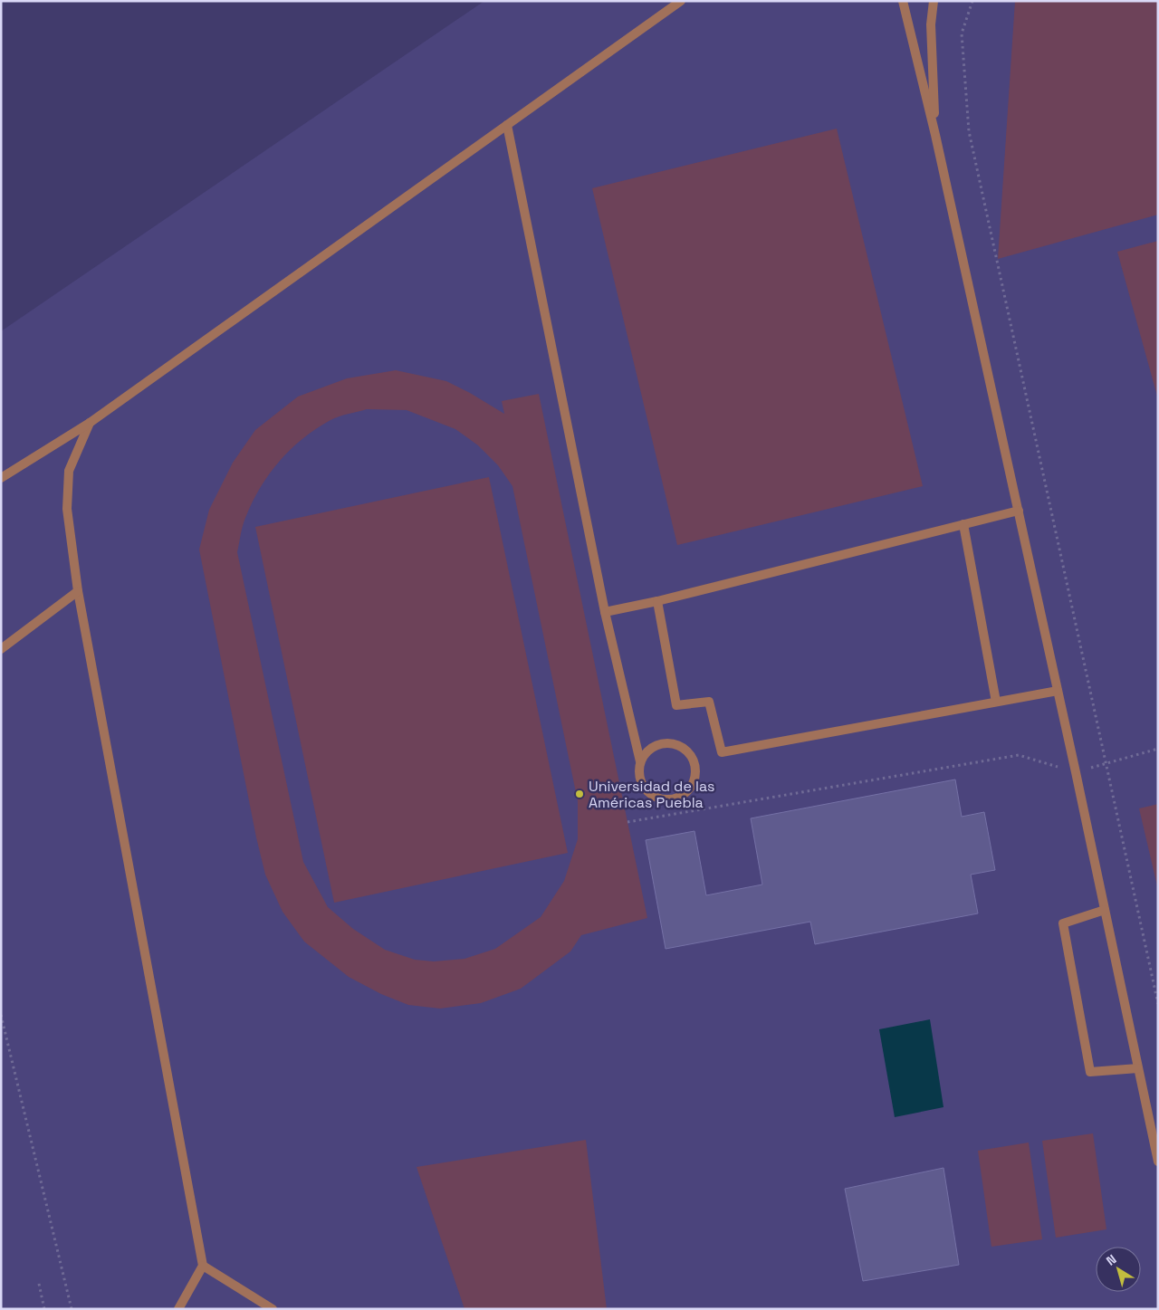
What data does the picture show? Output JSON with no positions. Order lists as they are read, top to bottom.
{
  "places": ["Universidad de las Américas Puebla"],
  "north": "top left"
}
